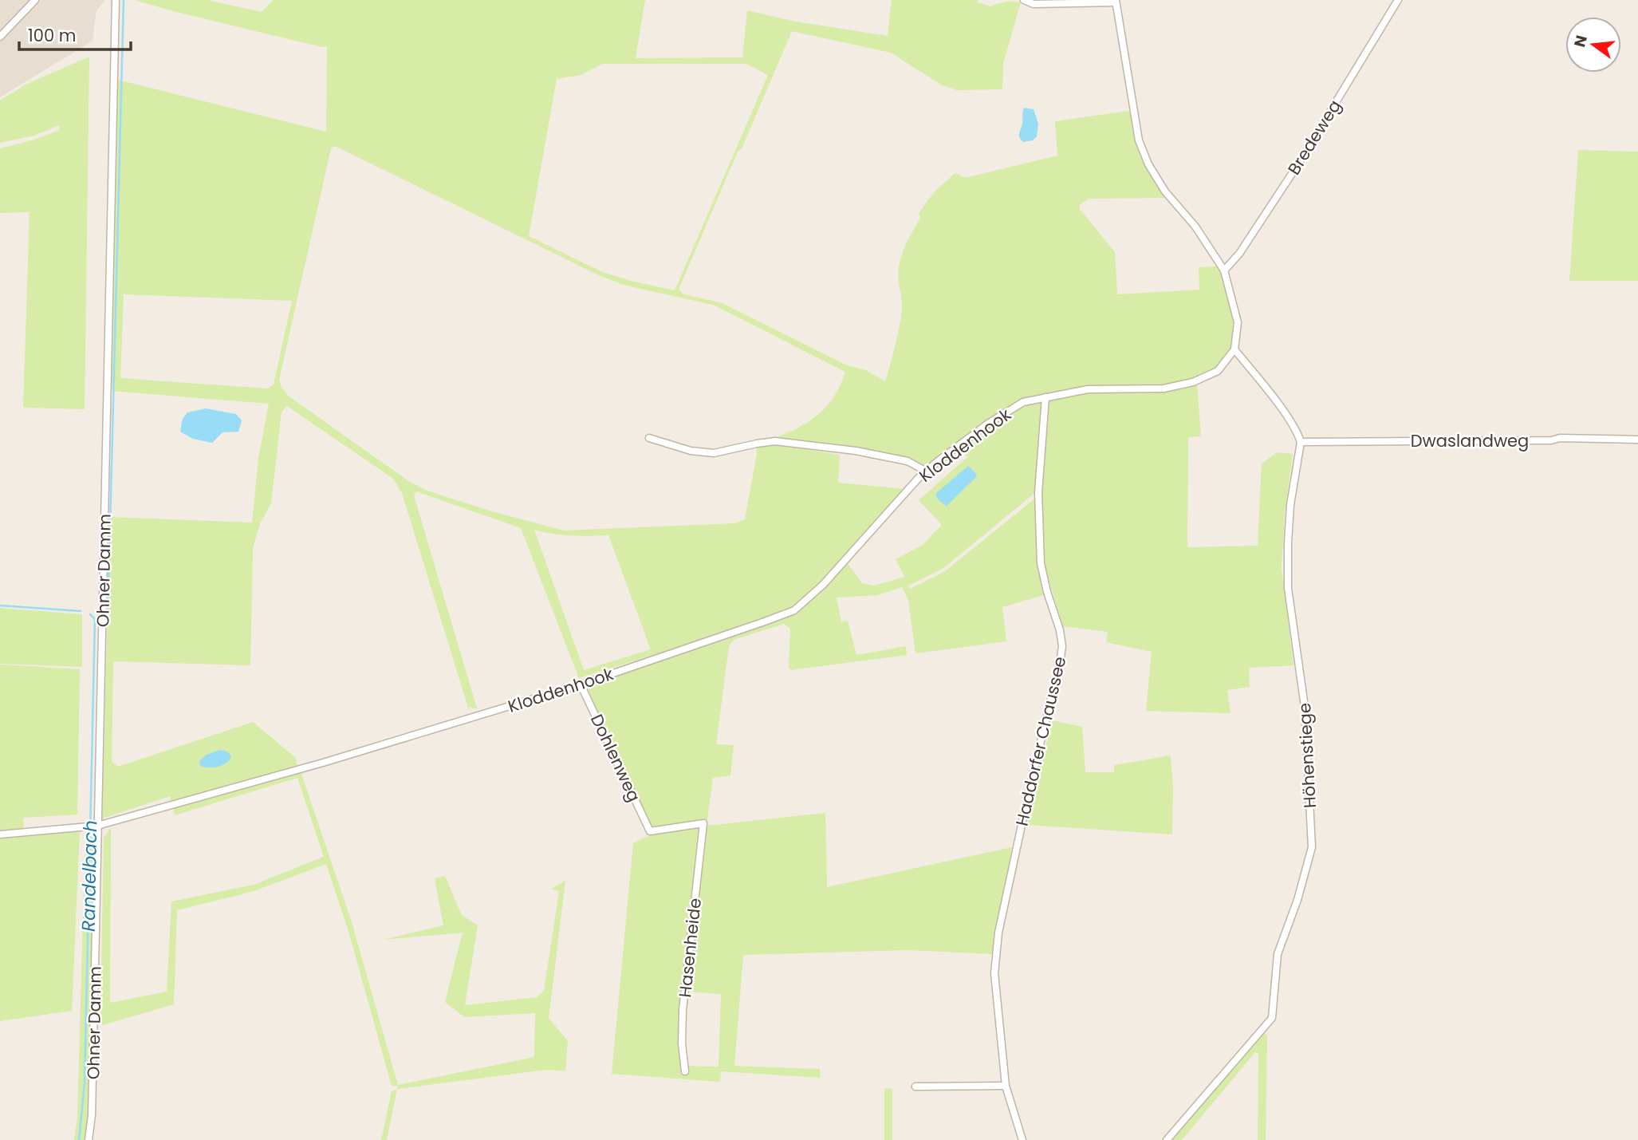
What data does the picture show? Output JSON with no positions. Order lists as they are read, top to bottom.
{
  "streets": {
    "street": [
      "Bredeweg",
      "Dwaslandweg",
      "Kloddenhook",
      "Ohner Damm",
      "Haddorfer Chaussee",
      "Höhenstiege",
      "Dohlenweg",
      "Hasenheide"
    ]
  },
  "crossings": [
    ["Dwaslandweg", "Höhenstiege"],
    ["Kloddenhook", "Ohner Damm"],
    ["Kloddenhook", "Haddorfer Chaussee"],
    ["Kloddenhook", "Dohlenweg"],
    ["Dohlenweg", "Hasenheide"]
  ],
  "water": ["Randelbach"],
  "scale_bar": "100 m",
  "north": "left"
}
